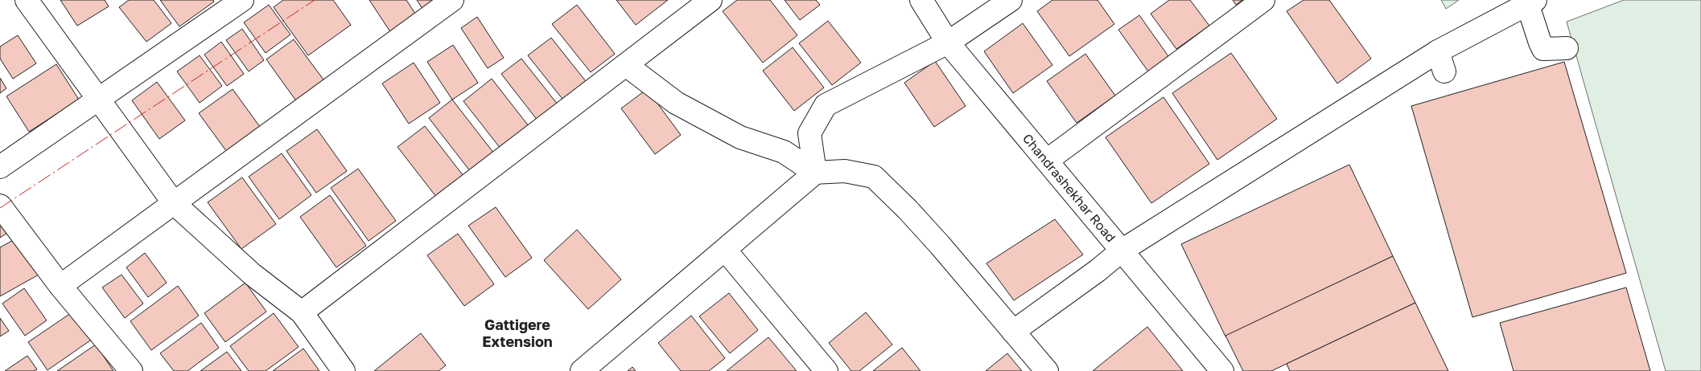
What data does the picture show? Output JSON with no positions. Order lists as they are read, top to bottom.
{
  "streets": {
    "street": ["Chandrashekhar Road"]
  },
  "districts": ["Gattigere Extension"]
}
